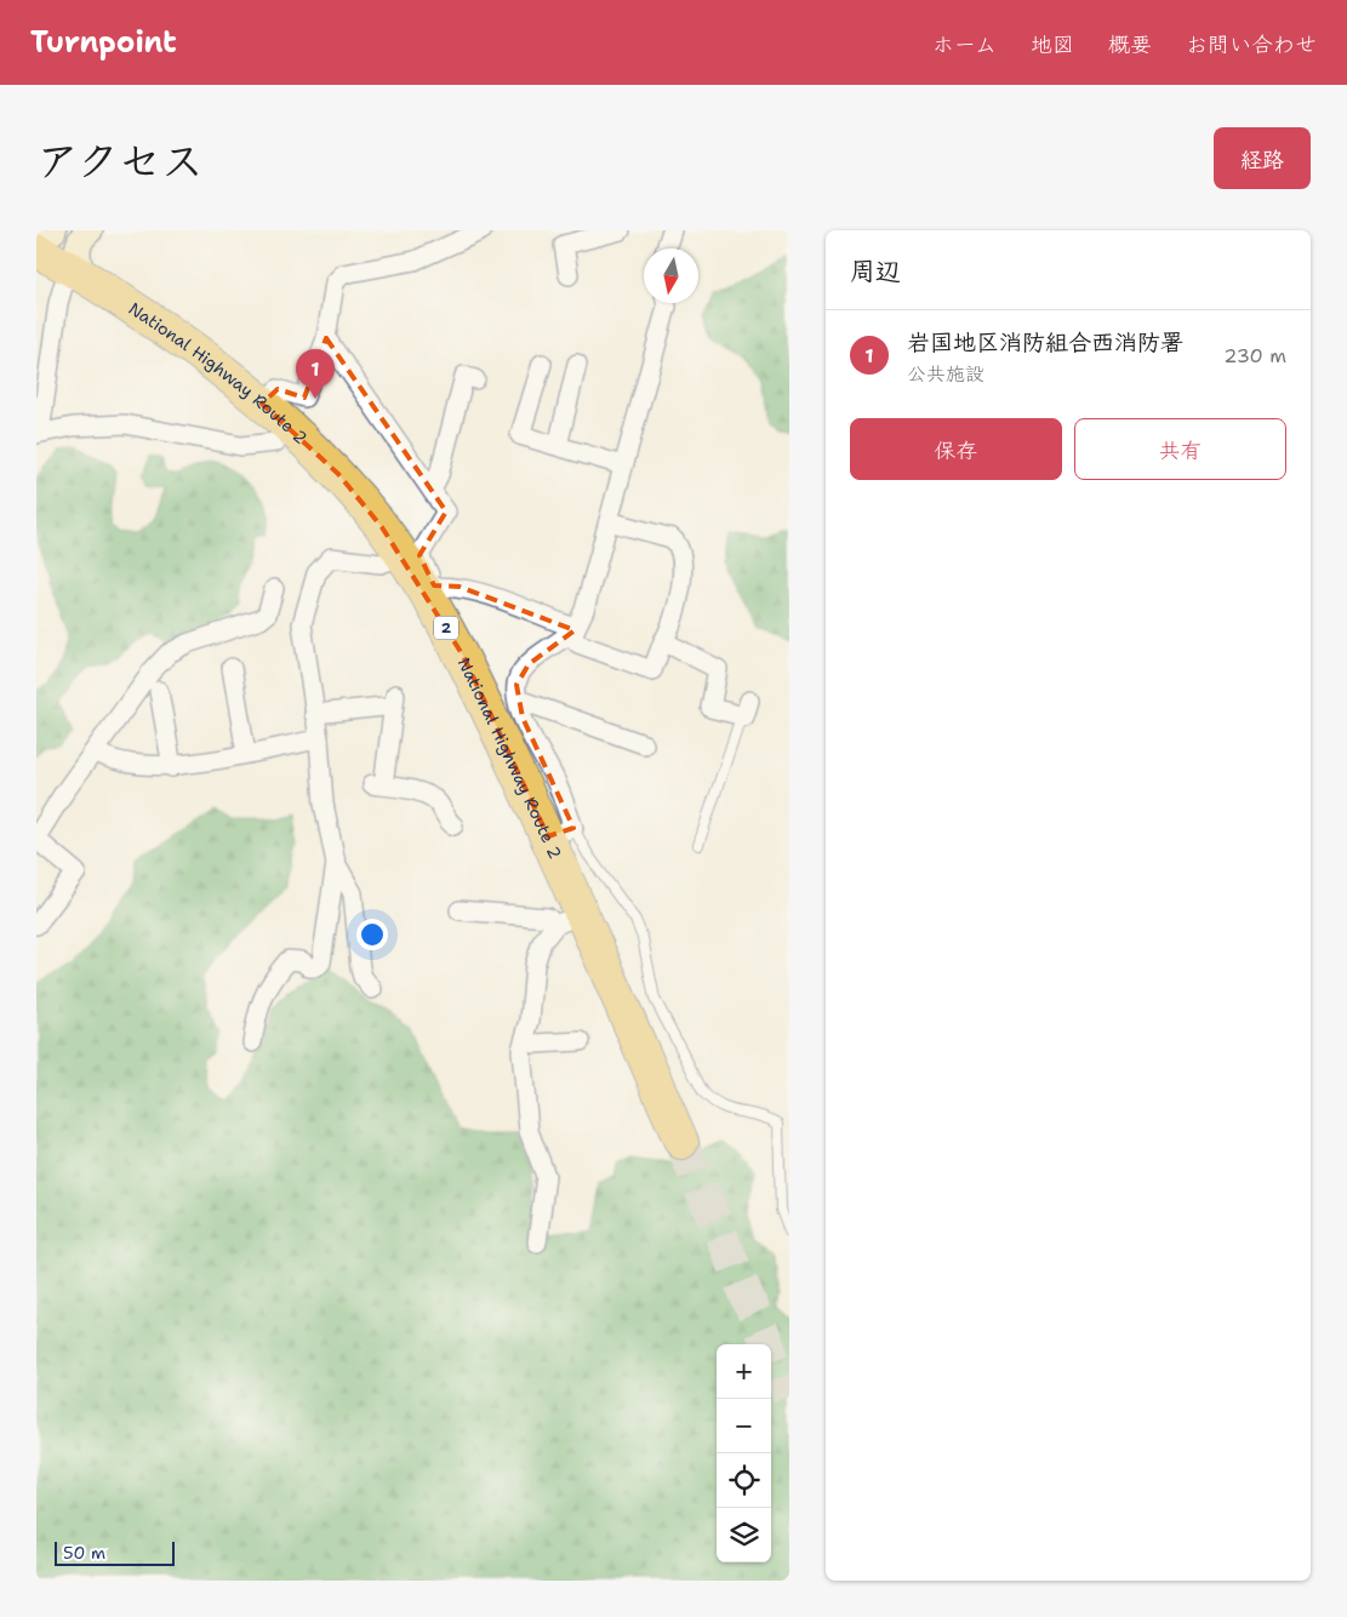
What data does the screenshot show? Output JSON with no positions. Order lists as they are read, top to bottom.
{
  "streets": {
    "highway": ["National Highway Route 2", "2"]
  },
  "scale_bar": "50 m",
  "north": "bottom",
  "page": {
    "header": "Turnpoint",
    "nav": [
      "ホーム",
      "地図",
      "概要",
      "お問い合わせ"
    ],
    "title": "アクセス",
    "buttons": [
      "経路",
      ["保存", "共有"]
    ],
    "heading": "周辺",
    "list": [
      {
        "mark": "1",
        "name": "岩国地区消防組合西消防署",
        "note": "公共施設",
        "value": "230 m"
      }
    ],
    "pins": "1",
    "map_buttons": ["+", "−"],
    "scale": "50 m"
  }
}
